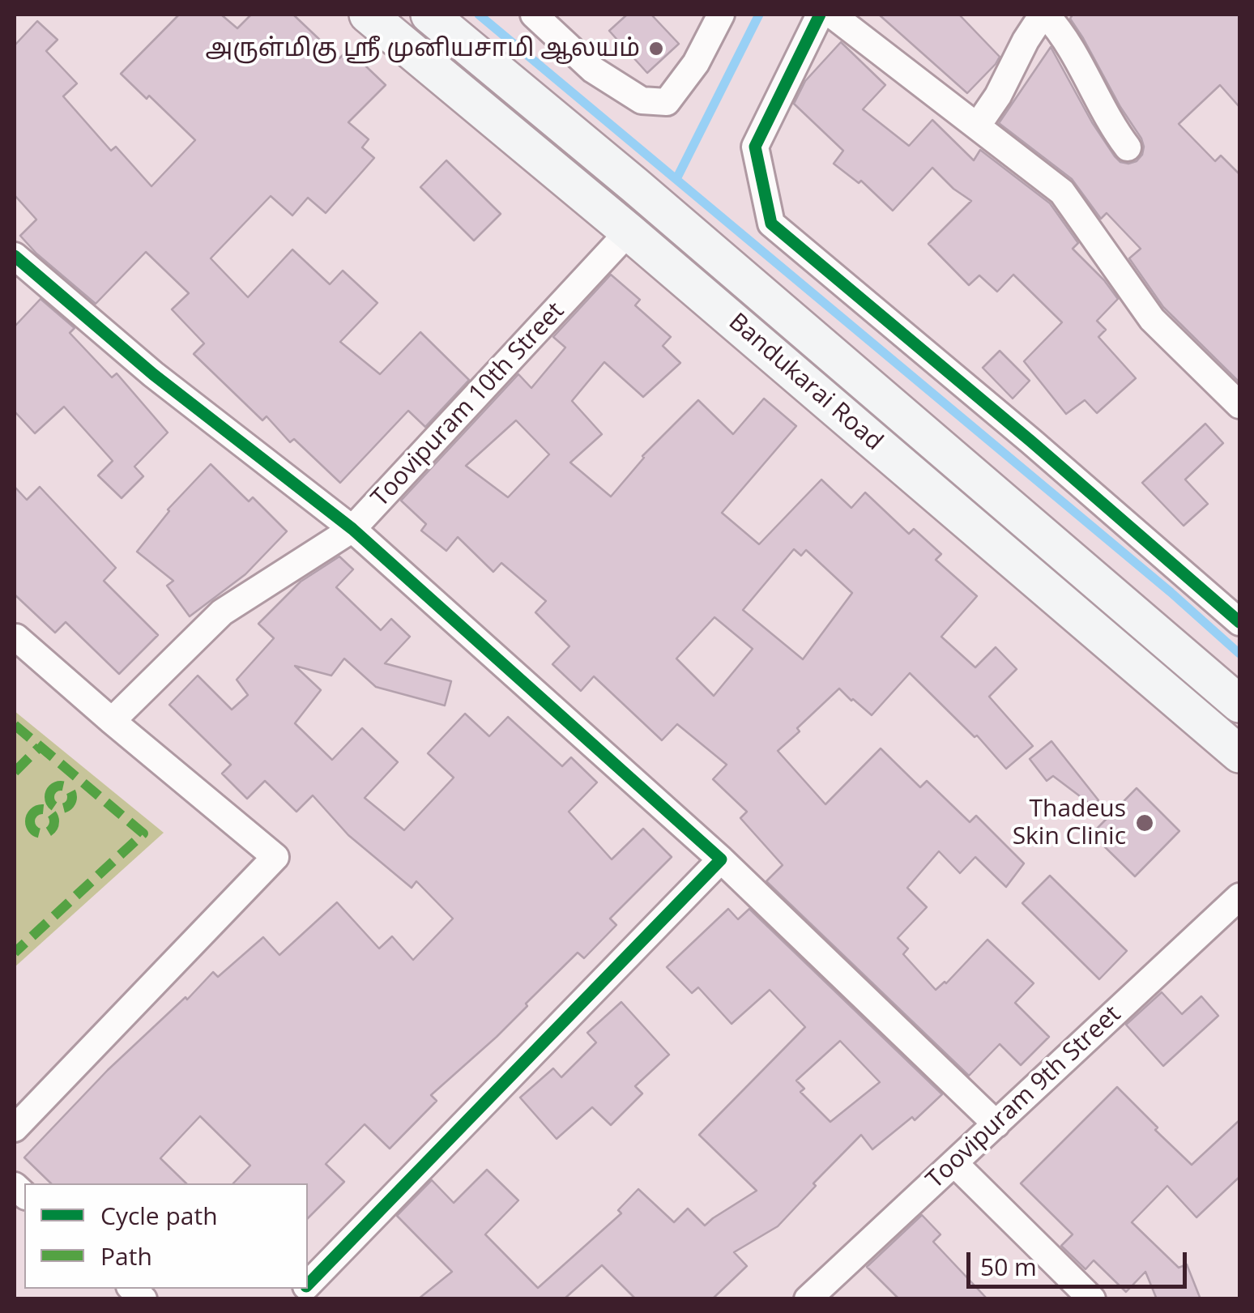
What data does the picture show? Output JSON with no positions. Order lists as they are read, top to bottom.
{
  "streets": {
    "main road": ["Bandukarai Road"],
    "street": ["Toovipuram 10th Street", "Toovipuram 9th Street"]
  },
  "crossings": [
    ["Bandukarai Road", "Toovipuram 10th Street"]
  ],
  "places": ["அருள்மிகு ஶ்ரீ முனியசாமி ஆலயம்", "Thadeus Skin Clinic"],
  "legend": ["Cycle path", "Path"],
  "scale_bar": "50 m"
}
